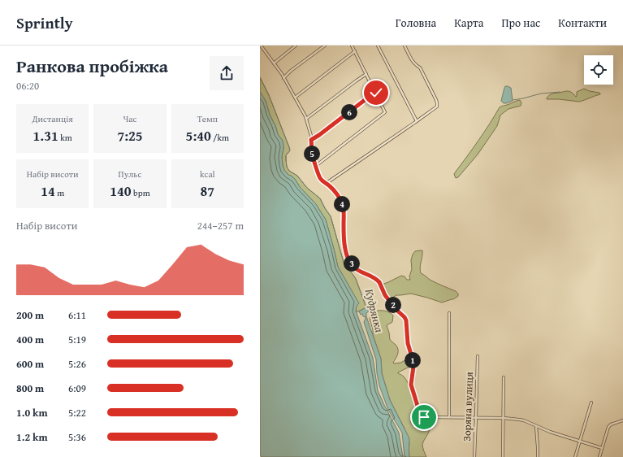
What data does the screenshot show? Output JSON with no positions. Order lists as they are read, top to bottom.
{
  "streets": {
    "street": ["Зоряна вулиця"]
  },
  "water": ["Кудрянка"],
  "page": {
    "header": "Sprintly",
    "nav": [
      "Головна",
      "Карта",
      "Про нас",
      "Контакти"
    ],
    "heading": ["Ранкова пробіжка", "06:20"],
    "stats": [
      ["Дистанція", "1.31 km"],
      ["Час", "7:25"],
      ["Темп", "5:40 /km"],
      ["Набір висоти", "14 m"],
      ["Пульс", "140 bpm"],
      ["kcal", "87"]
    ],
    "pins": [
      "6",
      "5",
      "4",
      "3",
      "2",
      "1"
    ],
    "chart": ["Набір висоти", "244–257 m"],
    "list": [
      {
        "name": "200 m",
        "note": "6:11"
      },
      {
        "name": "400 m",
        "note": "5:19"
      },
      {
        "name": "600 m",
        "note": "5:26"
      },
      {
        "name": "800 m",
        "note": "6:09"
      },
      {
        "name": "1.0 km",
        "note": "5:22"
      },
      {
        "name": "1.2 km",
        "note": "5:36"
      }
    ]
  }
}
